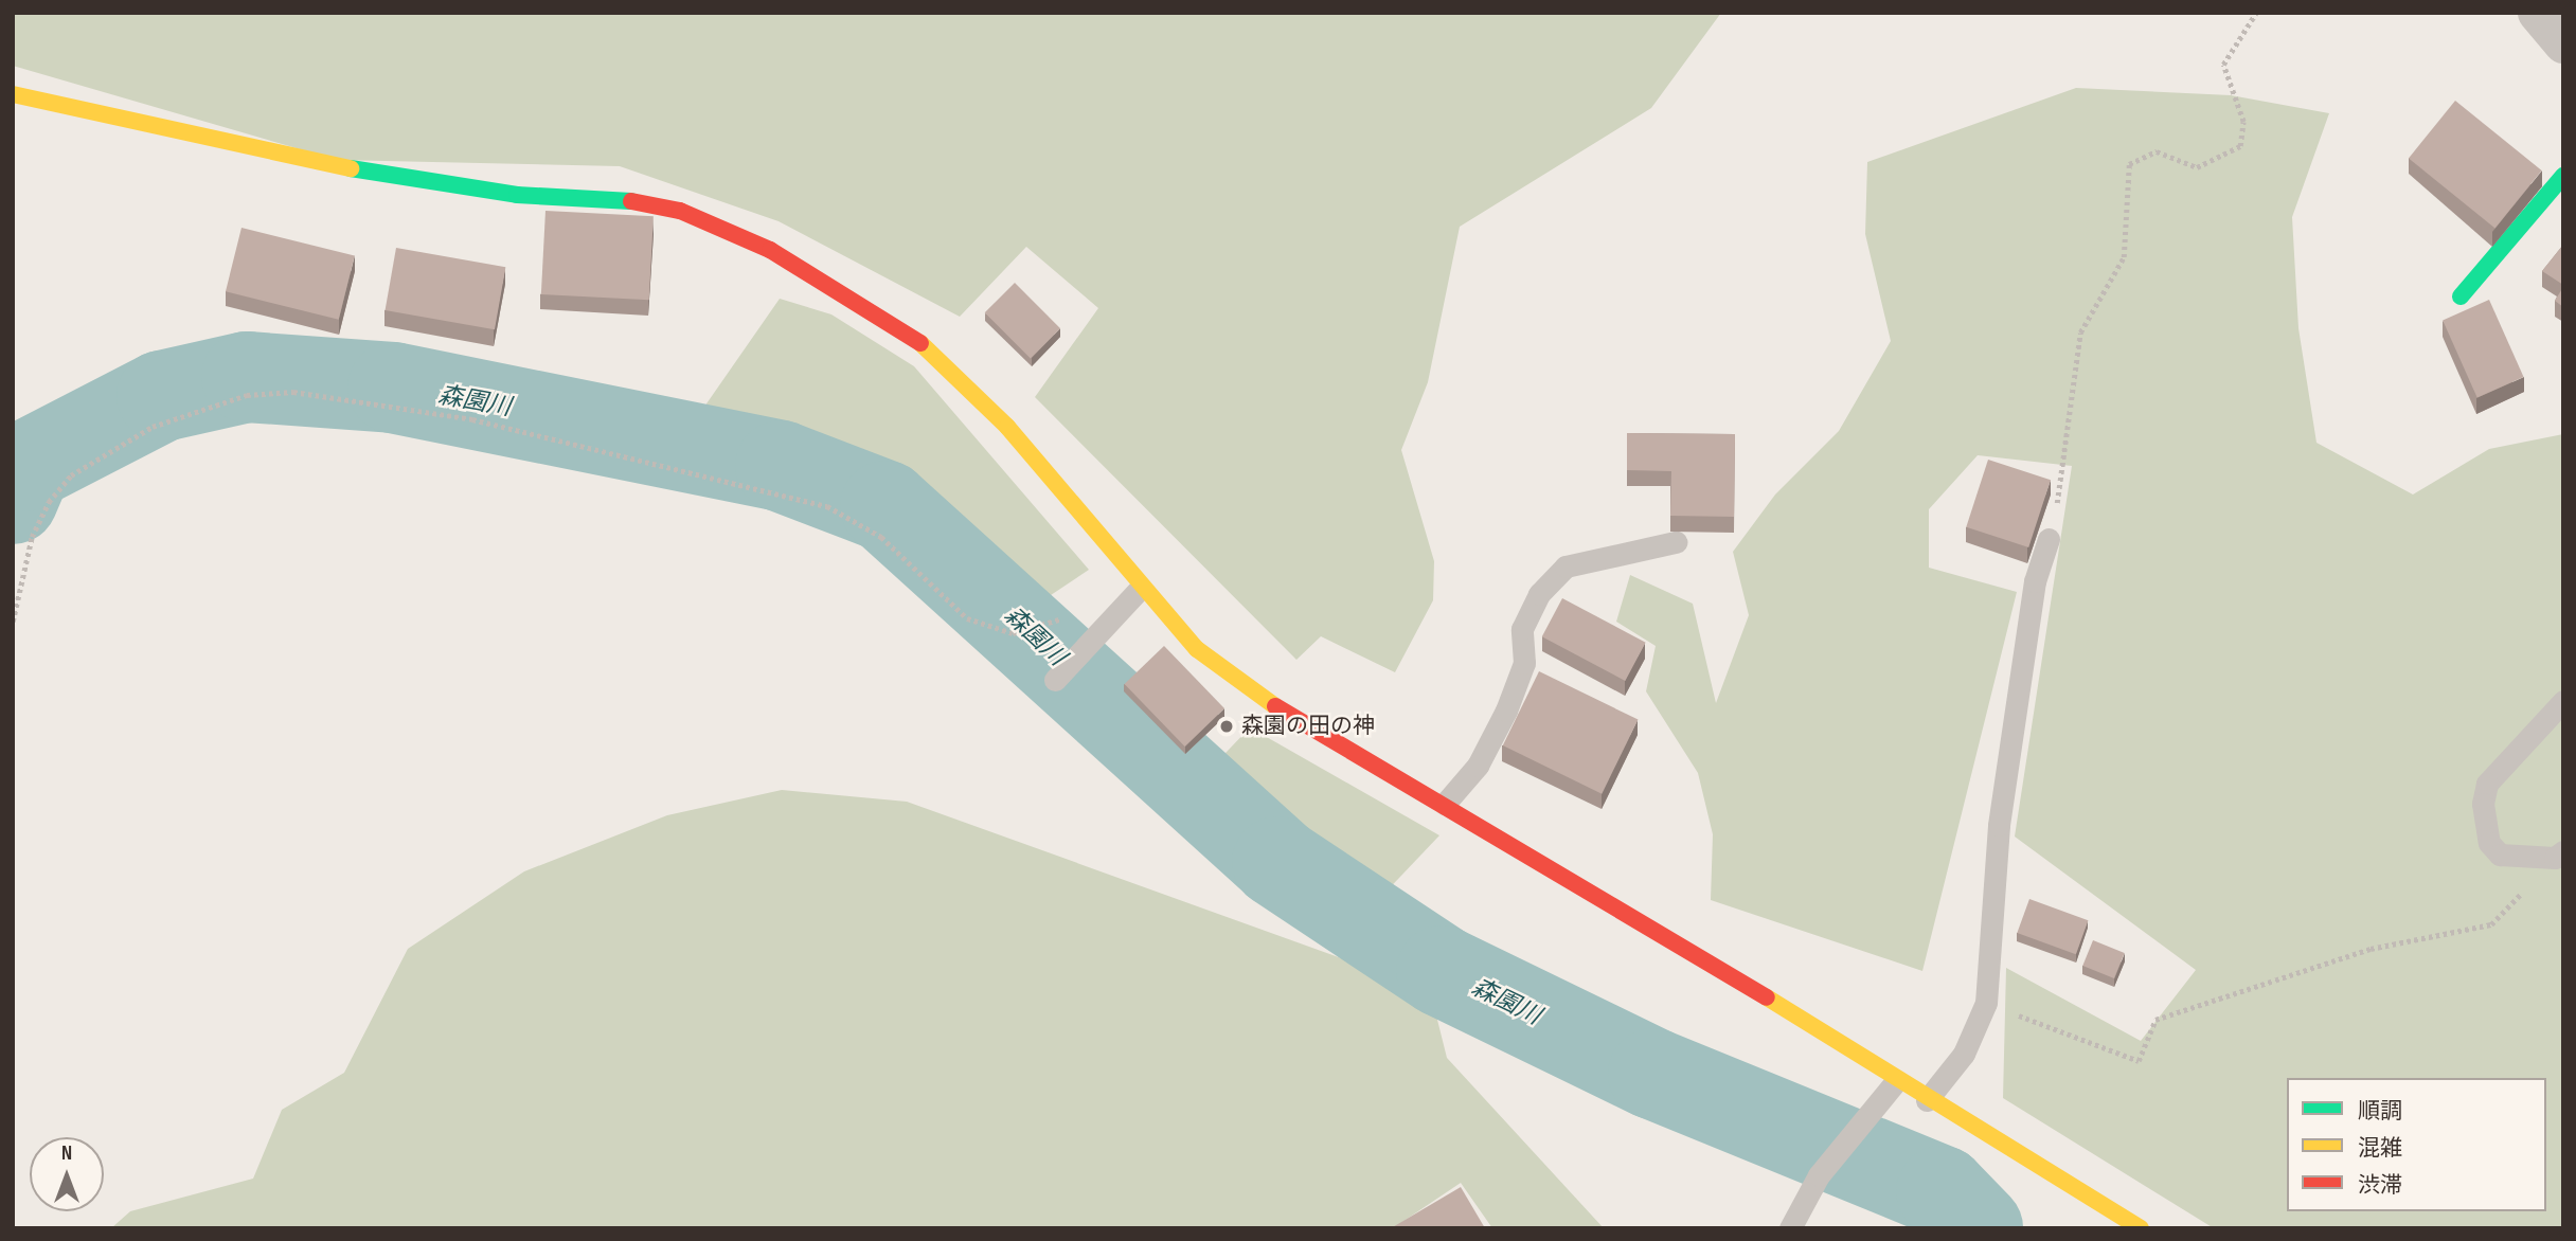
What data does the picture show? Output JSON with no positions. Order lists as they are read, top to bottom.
{
  "water": ["森園川"],
  "places": ["森園の田の神"],
  "legend": ["順調", "混雑", "渋滞"],
  "north": "top"
}
